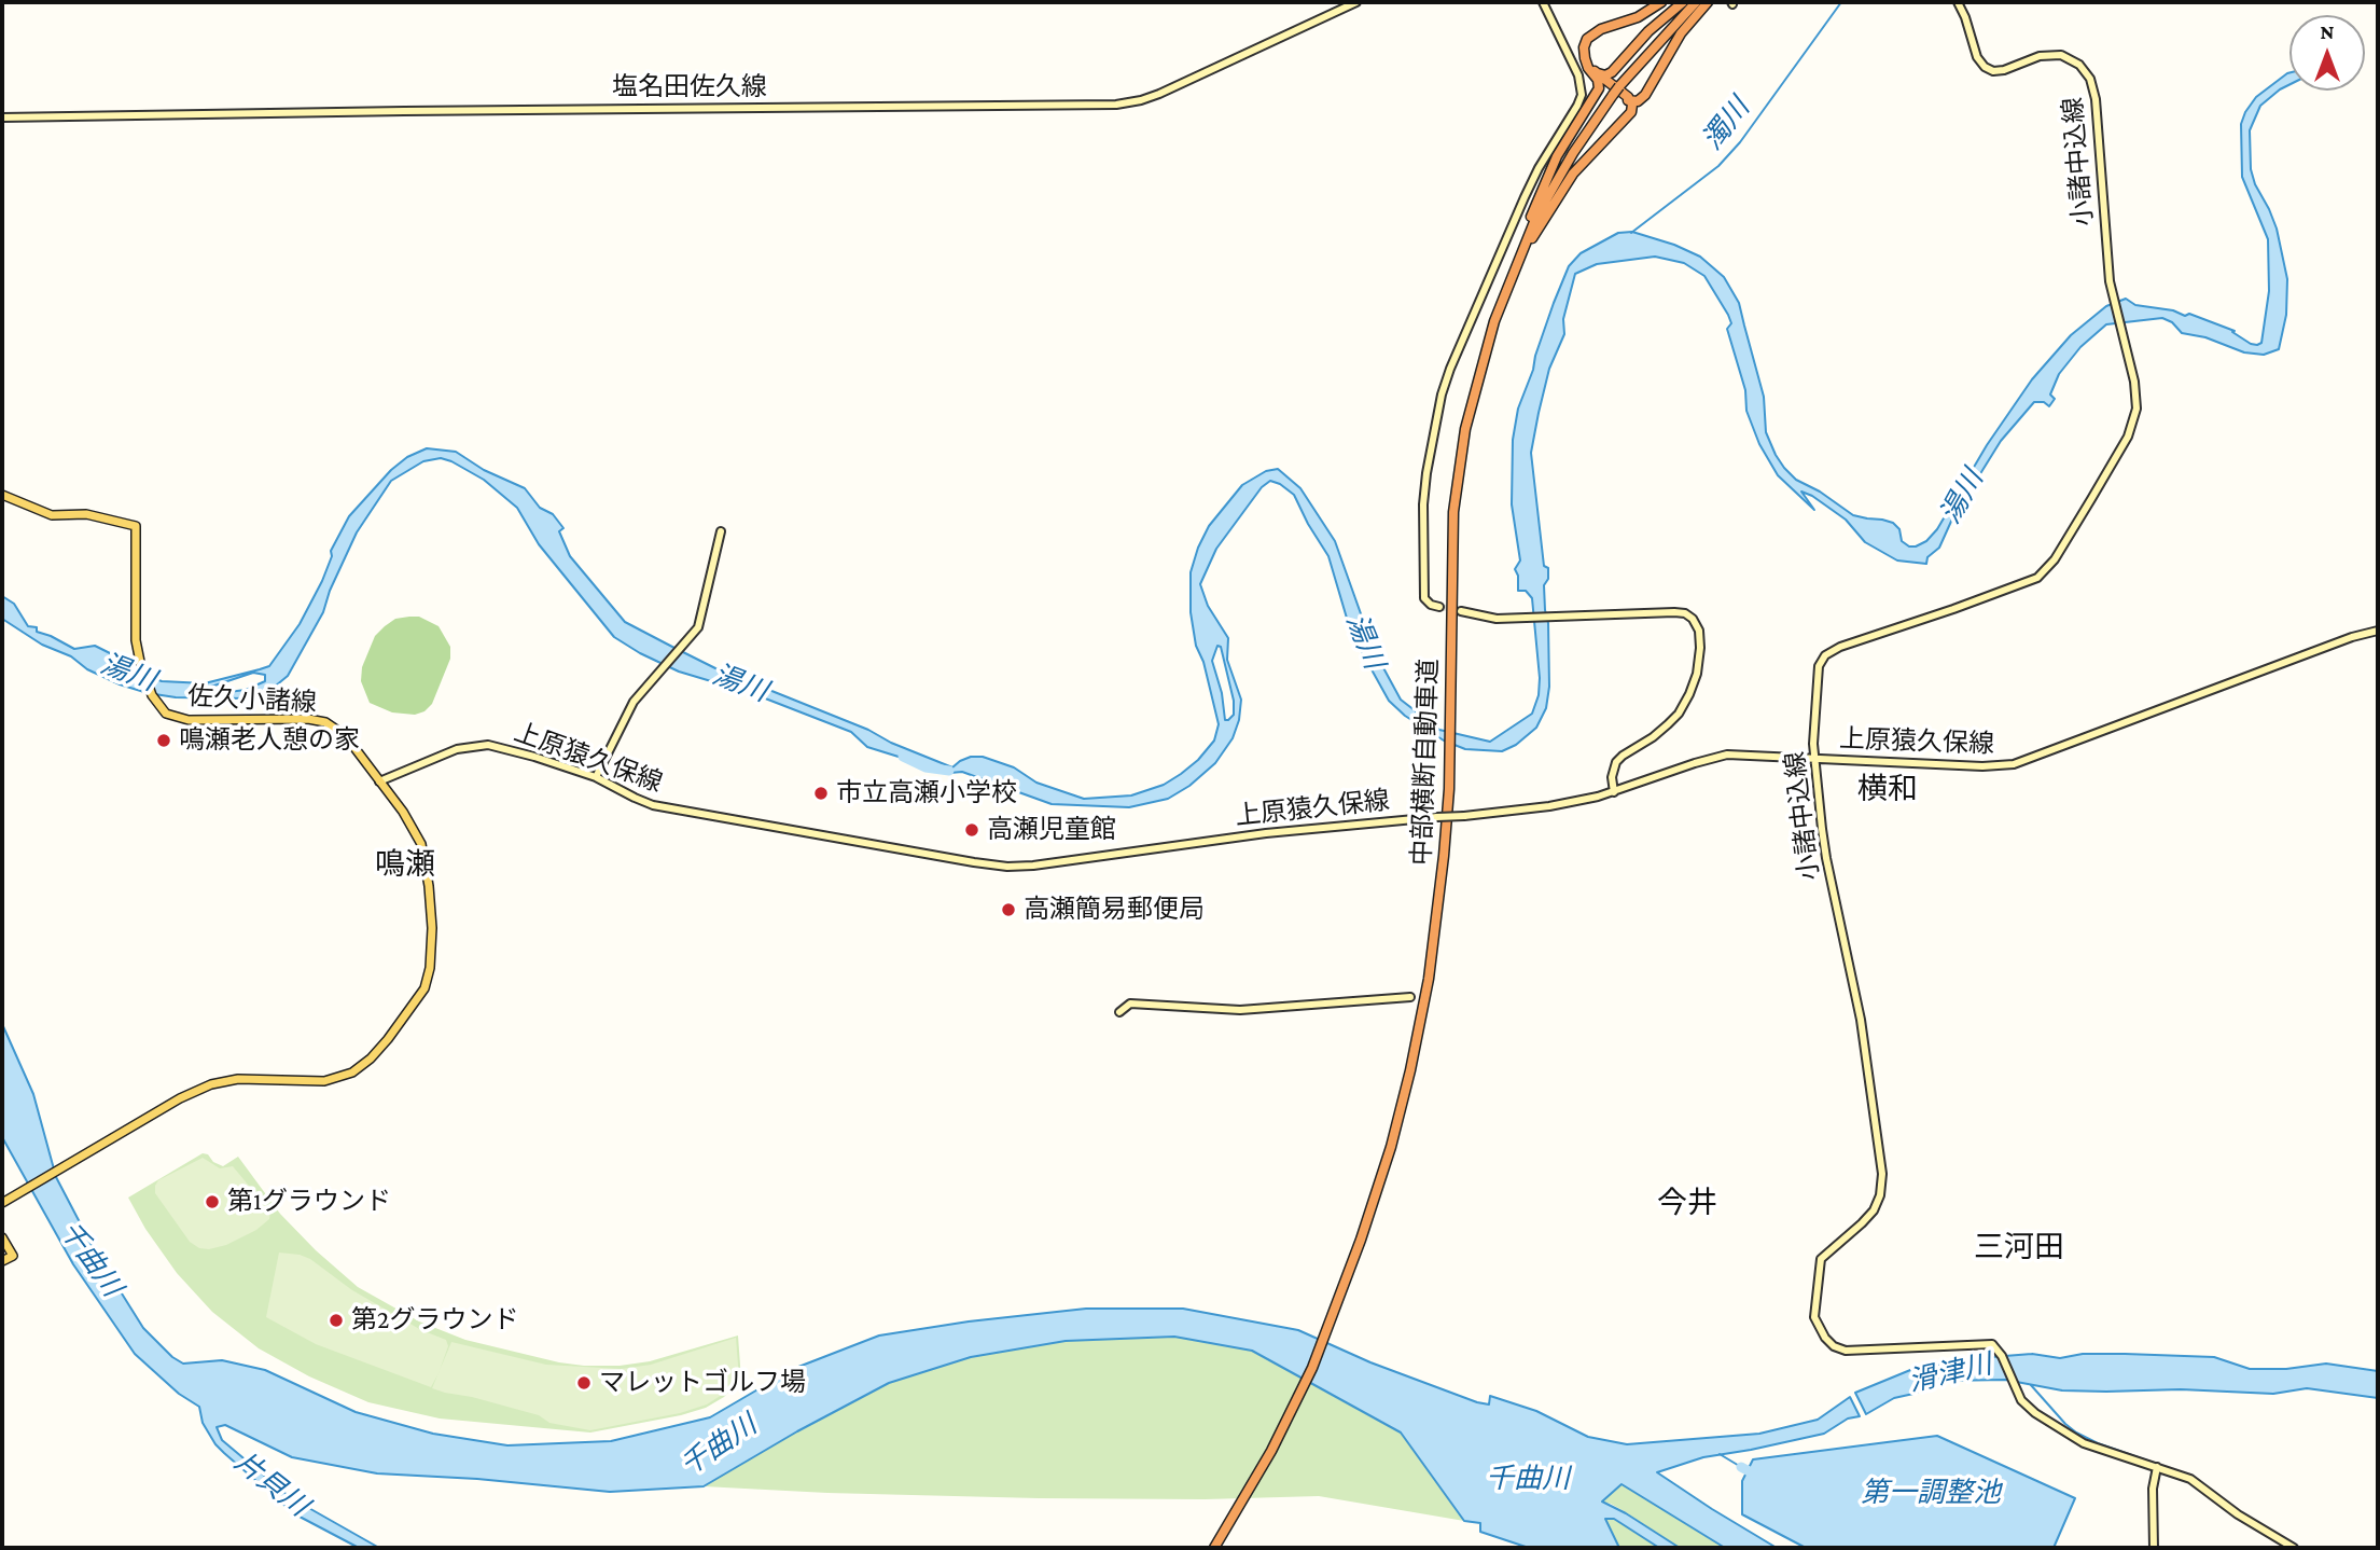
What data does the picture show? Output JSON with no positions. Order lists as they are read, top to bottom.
{
  "streets": {
    "highway": ["中部横断自動車道"],
    "main road": [
      "塩名田佐久線",
      "小諸中込線",
      "佐久小諸線",
      "上原猿久保線"
    ]
  },
  "crossings": [
    ["小諸中込線", "上原猿久保線"],
    ["佐久小諸線", "上原猿久保線"]
  ],
  "districts": [
    "横和",
    "鳴瀬",
    "今井",
    "三河田"
  ],
  "water": [
    "濁川",
    "湯川",
    "千曲川",
    "滑津川",
    "片貝川",
    "第一調整池"
  ],
  "places": [
    "鳴瀬老人憩の家",
    "市立高瀬小学校",
    "高瀬児童館",
    "高瀬簡易郵便局",
    "第1グラウンド",
    "第2グラウンド",
    "マレットゴルフ場"
  ],
  "north": "top"
}
